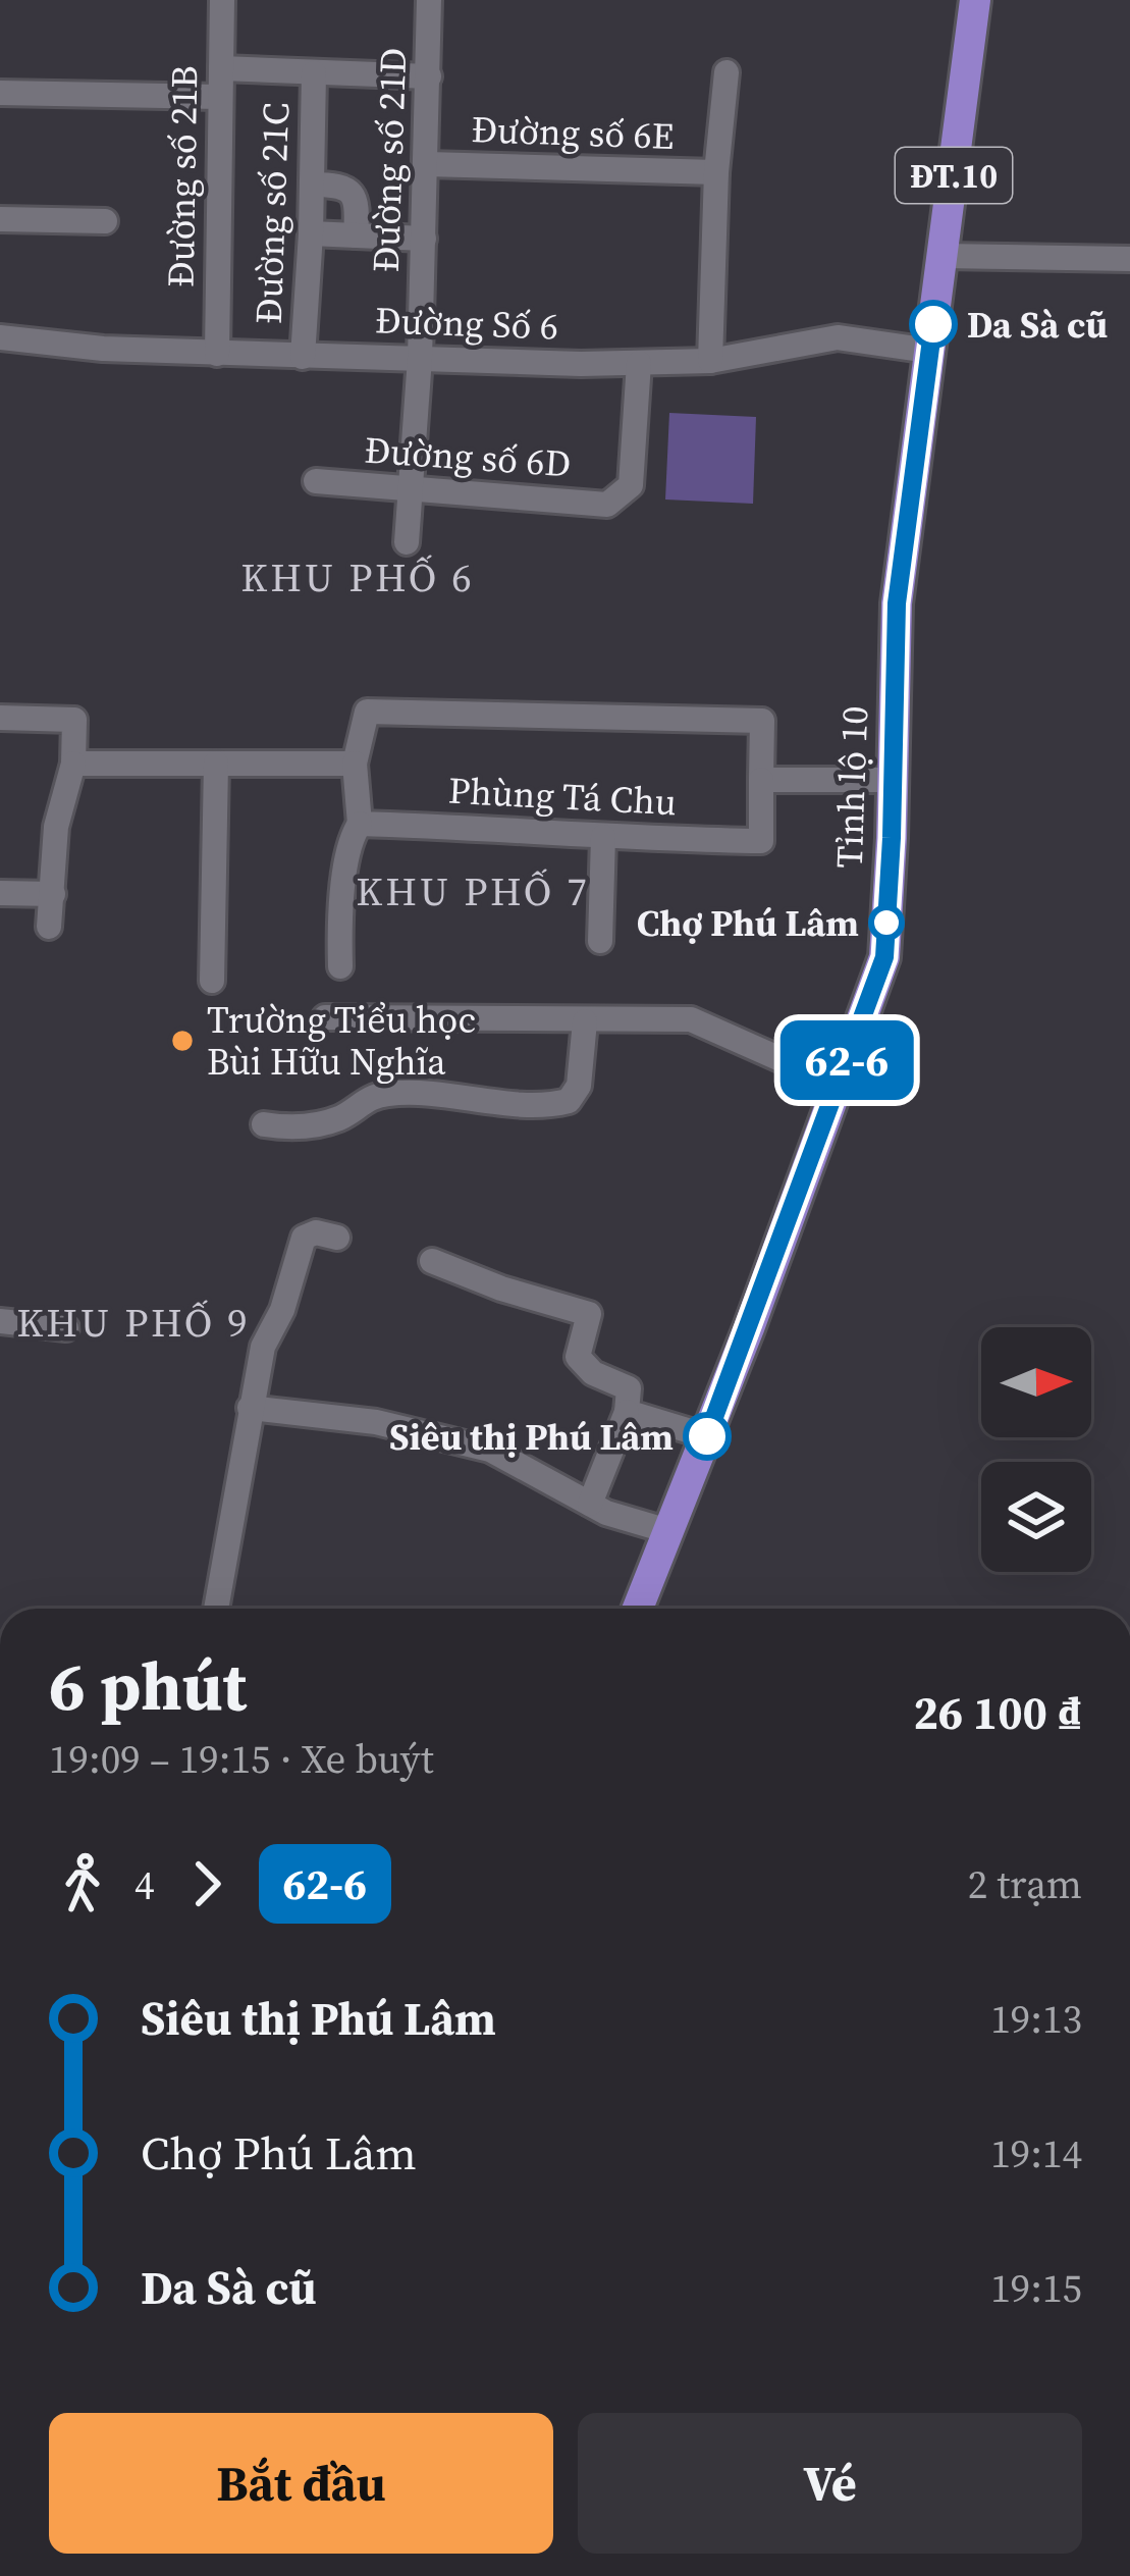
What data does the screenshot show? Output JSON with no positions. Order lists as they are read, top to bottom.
{
  "streets": {
    "main road": ["ĐT.10", "Tỉnh lộ 10"],
    "street": [
      "Đường số 6E",
      "Đường số 21D",
      "Đường số 21B",
      "Đường số 21C",
      "Đường Số 6",
      "Đường số 6D",
      "Phùng Tá Chu"
    ]
  },
  "crossings": [
    ["Đường số 6E", "Đường số 21D"],
    ["Đường số 21D", "Đường Số 6"],
    ["Đường số 21D", "Đường số 6D"],
    ["ĐT.10", "Đường Số 6"],
    ["ĐT.10", "Tỉnh lộ 10"],
    ["Đường số 21B", "Đường Số 6"],
    ["Đường số 21C", "Đường Số 6"],
    ["Đường Số 6", "Đường số 6D"],
    ["Đường Số 6", "Tỉnh lộ 10"]
  ],
  "districts": ["KHU PHỐ 6", "KHU PHỐ 7", "KHU PHỐ 9"],
  "places": [
    "Da Sà cũ",
    "Chợ Phú Lâm",
    "Trường Tiểu học Bùi Hữu Nghĩa",
    "Siêu thị Phú Lâm"
  ],
  "lines": ["bus line 62-6"],
  "north": "right",
  "page": {
    "on_map": "62-6",
    "heading": ["6 phút", "19:09 – 19:15 · Xe buýt", "26 100 ₫"],
    "legs": ["4", "62-6", "2 trạm"],
    "list": [
      {
        "name": "Siêu thị Phú Lâm",
        "value": "19:13"
      },
      {
        "name": "Chợ Phú Lâm",
        "value": "19:14"
      },
      {
        "name": "Da Sà cũ",
        "value": "19:15"
      }
    ],
    "buttons": ["Bắt đầu", "Vé"]
  }
}
